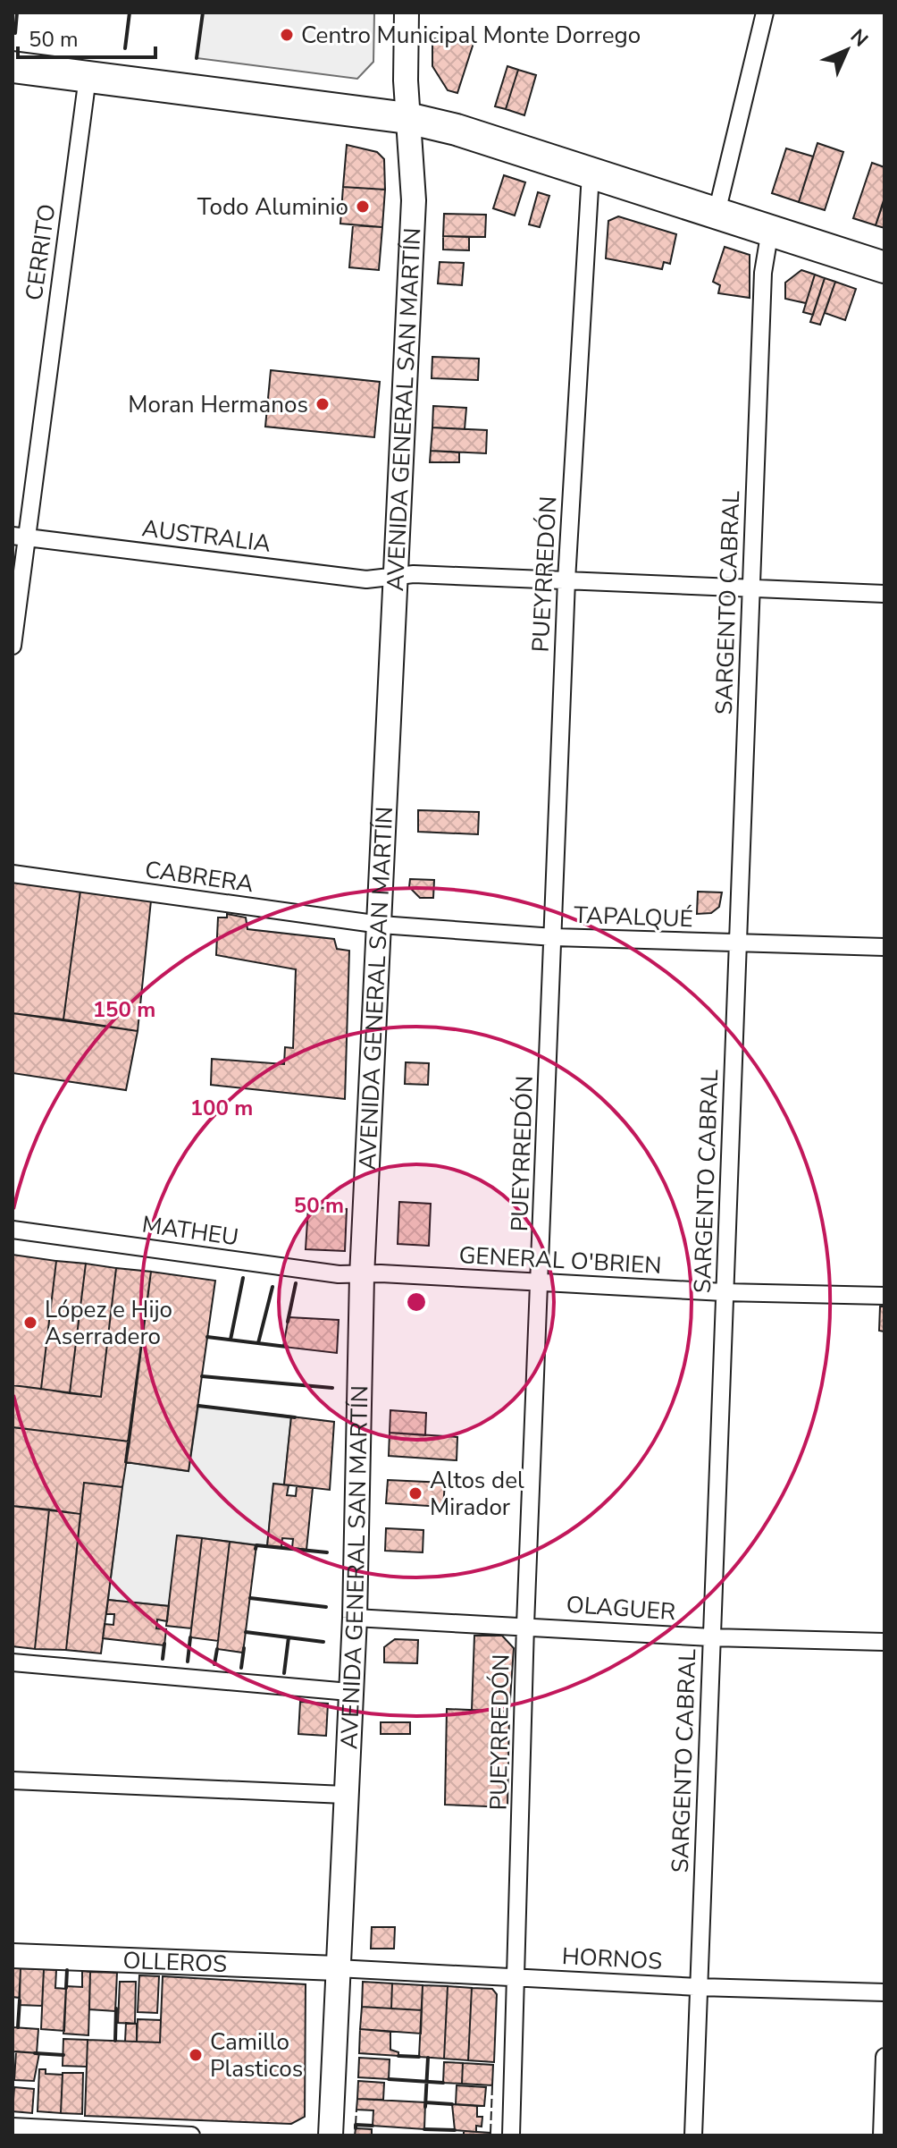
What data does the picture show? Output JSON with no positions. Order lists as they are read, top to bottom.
{
  "streets": {
    "main road": ["AVENIDA GENERAL SAN MARTÍN", "OLLEROS"],
    "street": [
      "CERRITO",
      "AUSTRALIA",
      "PUEYRREDÓN",
      "SARGENTO CABRAL",
      "CABRERA",
      "TAPALQUÉ",
      "MATHEU",
      "GENERAL O'BRIEN",
      "OLAGUER",
      "HORNOS"
    ]
  },
  "crossings": [
    ["CERRITO", "AUSTRALIA"],
    ["AVENIDA GENERAL SAN MARTÍN", "AUSTRALIA"],
    ["AVENIDA GENERAL SAN MARTÍN", "CABRERA"],
    ["AVENIDA GENERAL SAN MARTÍN", "TAPALQUÉ"],
    ["AVENIDA GENERAL SAN MARTÍN", "MATHEU"],
    ["AVENIDA GENERAL SAN MARTÍN", "GENERAL O'BRIEN"],
    ["AVENIDA GENERAL SAN MARTÍN", "OLAGUER"],
    ["AVENIDA GENERAL SAN MARTÍN", "HORNOS"],
    ["AVENIDA GENERAL SAN MARTÍN", "OLLEROS"],
    ["AUSTRALIA", "PUEYRREDÓN"],
    ["AUSTRALIA", "SARGENTO CABRAL"],
    ["PUEYRREDÓN", "TAPALQUÉ"],
    ["PUEYRREDÓN", "GENERAL O'BRIEN"],
    ["PUEYRREDÓN", "OLAGUER"],
    ["PUEYRREDÓN", "HORNOS"],
    ["SARGENTO CABRAL", "TAPALQUÉ"],
    ["SARGENTO CABRAL", "GENERAL O'BRIEN"],
    ["SARGENTO CABRAL", "OLAGUER"],
    ["SARGENTO CABRAL", "HORNOS"],
    ["CABRERA", "TAPALQUÉ"],
    ["MATHEU", "GENERAL O'BRIEN"],
    ["HORNOS", "OLLEROS"]
  ],
  "places": [
    "Centro Municipal Monte Dorrego",
    "Todo Aluminio",
    "Moran Hermanos",
    "López e Hijo Aserradero",
    "Altos del Mirador",
    "Camillo Plasticos"
  ],
  "scale_bar": "50 m",
  "north": "top right",
  "rings": ["150 m", "100 m", "50 m"]
}
